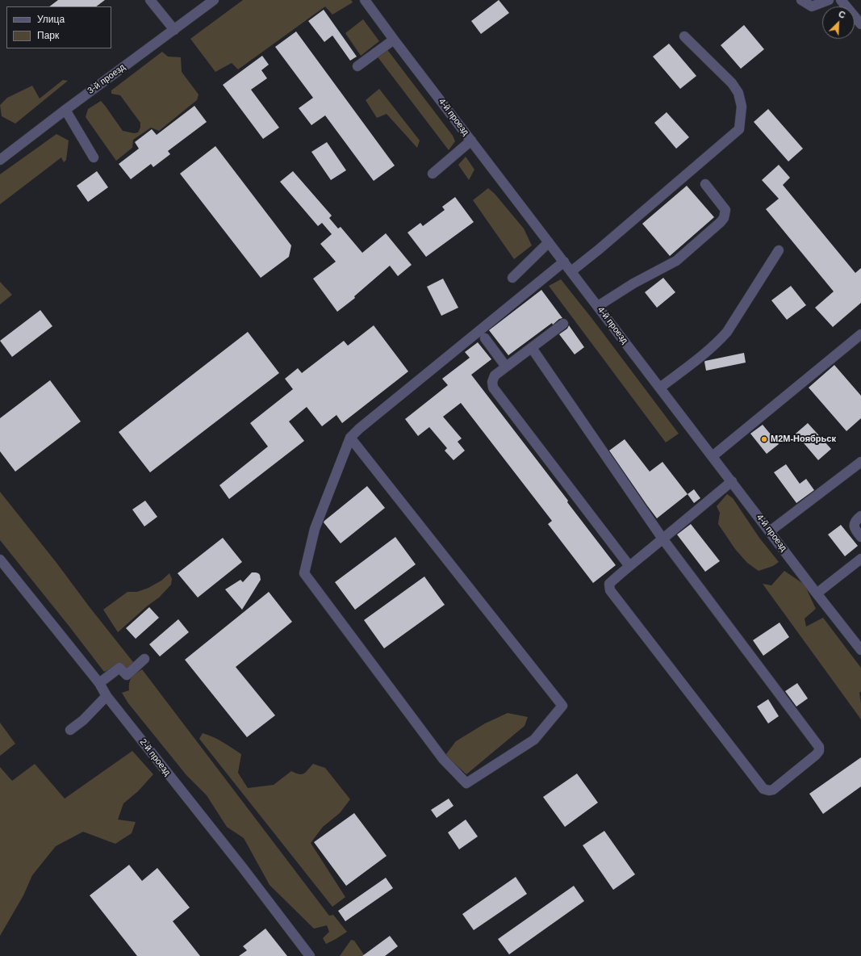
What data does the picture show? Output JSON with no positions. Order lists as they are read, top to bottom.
{
  "streets": {
    "street": ["3-й проезд", "4-й проезд", "2-й проезд"]
  },
  "places": ["М2М-Ноябрьск"],
  "legend": ["Улица", "Парк"],
  "north": "top right"
}
